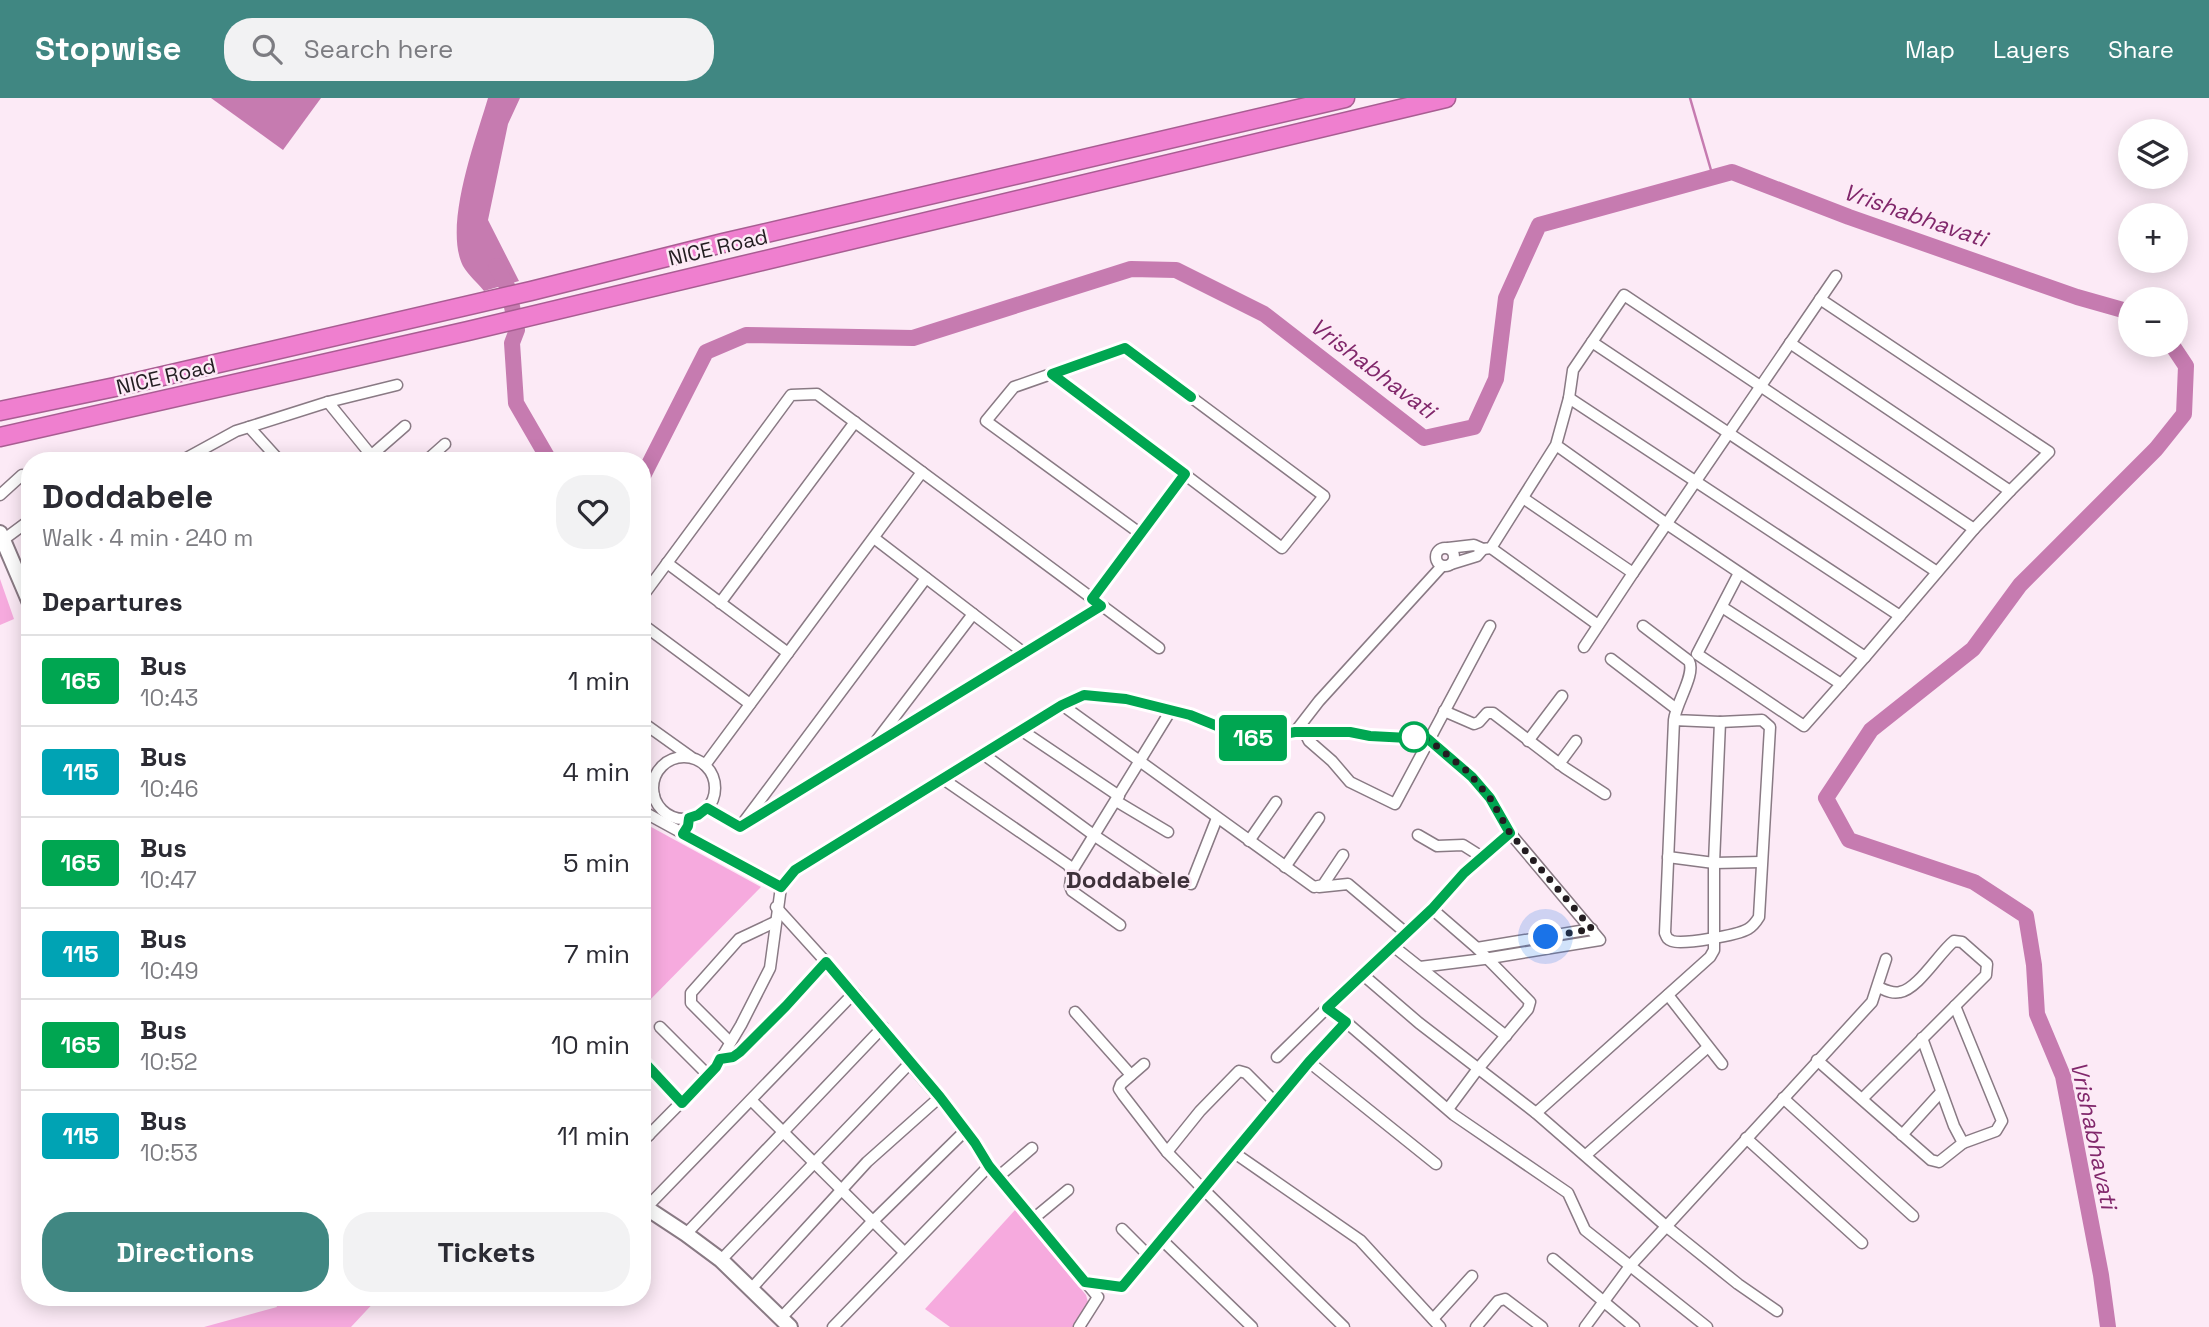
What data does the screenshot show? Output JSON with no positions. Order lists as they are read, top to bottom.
{
  "streets": {
    "highway": ["NICE Road"]
  },
  "districts": ["Doddabele"],
  "water": ["Vrishabhavati"],
  "lines": ["bus line 165"],
  "page": {
    "header": "Stopwise",
    "search": "Search here",
    "nav": ["Map", "Layers", "Share"],
    "on_map": "165",
    "map_buttons": ["+", "−"],
    "heading": [
      ["Doddabele", "Walk · 4 min · 240 m"],
      "Departures"
    ],
    "list": [
      {
        "mark": "165",
        "name": "Bus",
        "note": "10:43",
        "value": "1 min"
      },
      {
        "mark": "115",
        "name": "Bus",
        "note": "10:46",
        "value": "4 min"
      },
      {
        "mark": "165",
        "name": "Bus",
        "note": "10:47",
        "value": "5 min"
      },
      {
        "mark": "115",
        "name": "Bus",
        "note": "10:49",
        "value": "7 min"
      },
      {
        "mark": "165",
        "name": "Bus",
        "note": "10:52",
        "value": "10 min"
      },
      {
        "mark": "115",
        "name": "Bus",
        "note": "10:53",
        "value": "11 min"
      }
    ],
    "buttons": ["Directions", "Tickets"]
  }
}
